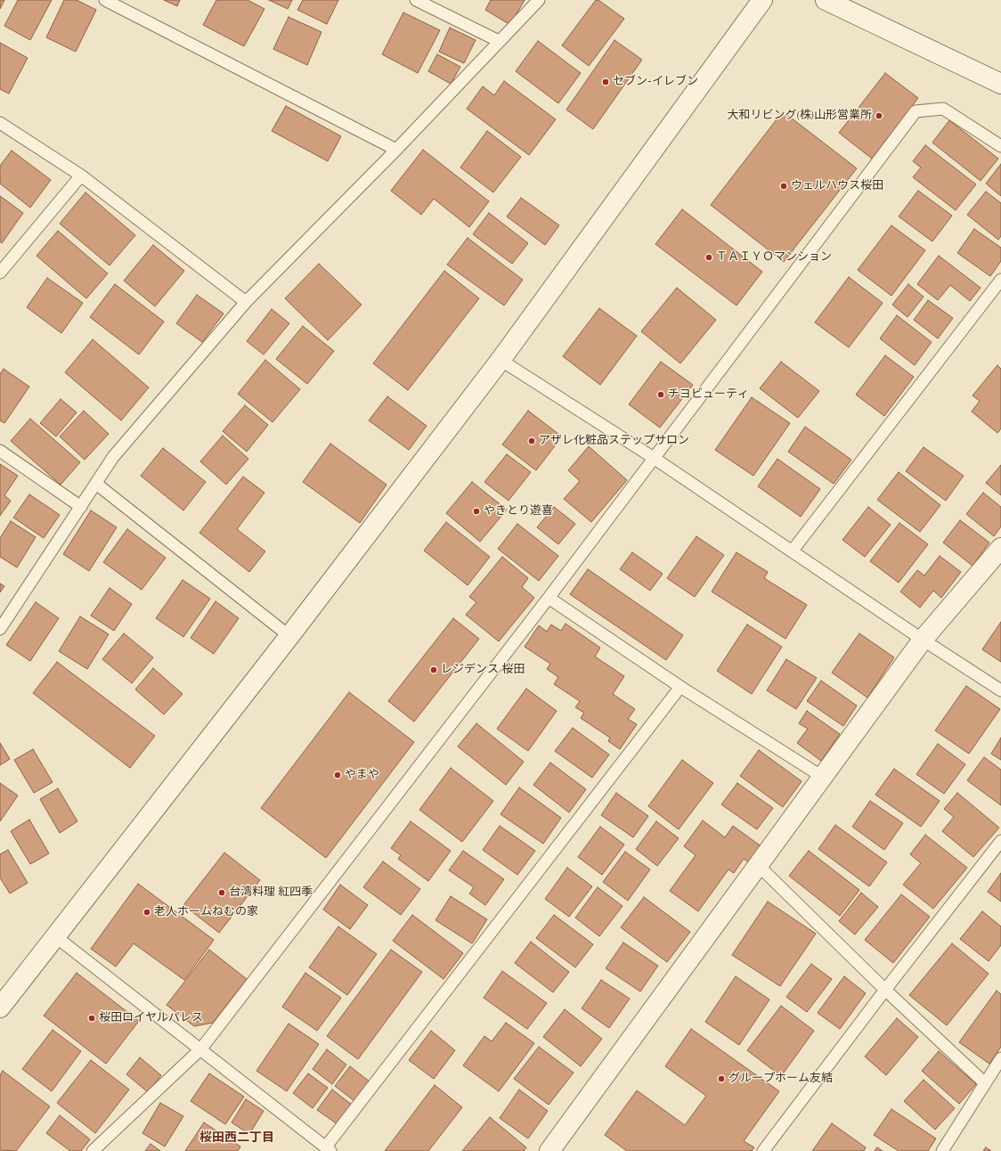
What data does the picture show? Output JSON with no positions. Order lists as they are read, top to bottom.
{
  "districts": ["桜田西二丁目"],
  "places": [
    "セブン-イレブン",
    "大和リビング(株)山形営業所",
    "ウェルハウス桜田",
    "ＴＡＩＹＯマンション",
    "チヨビューティ",
    "アザレ化粧品ステップサロン",
    "やきとり遊喜",
    "レジデンス 桜田",
    "やまや",
    "台湾料理 紅四季",
    "老人ホームねむの家",
    "桜田ロイヤルパレス",
    "グループホーム友結"
  ]
}
